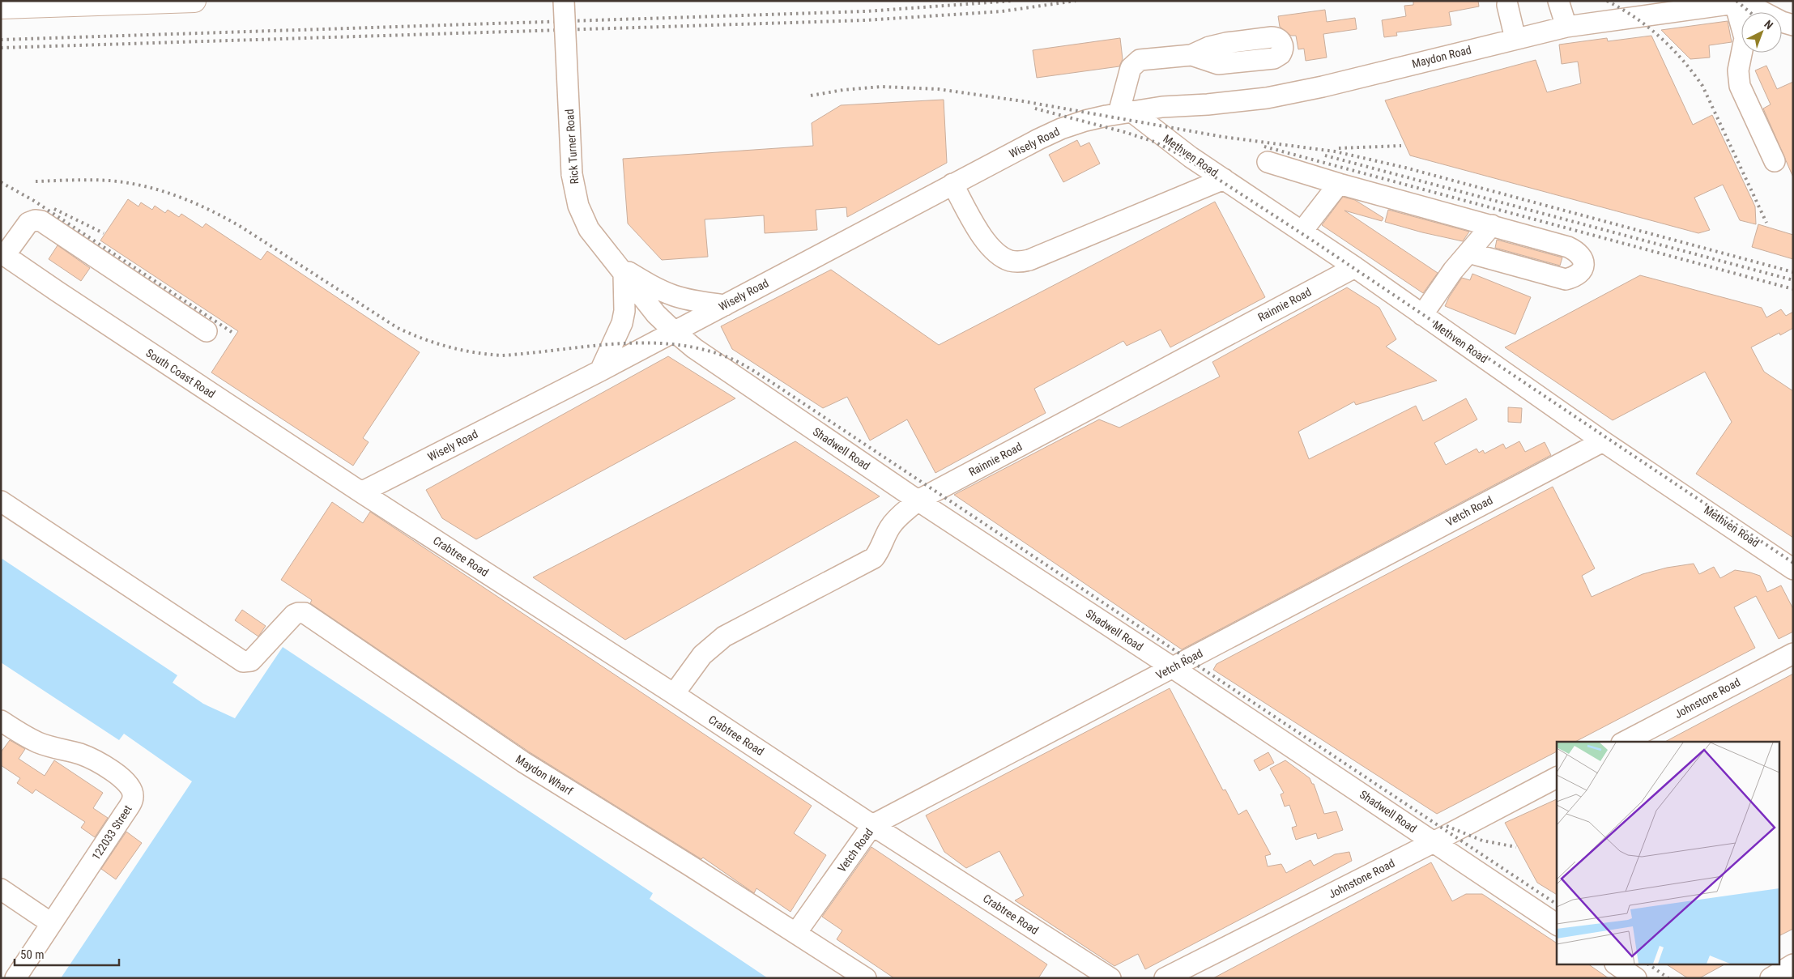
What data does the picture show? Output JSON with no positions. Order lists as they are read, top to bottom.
{
  "streets": {
    "street": [
      "Maydon Road",
      "Wisely Road",
      "Rick Turner Road",
      "Methven Road",
      "Rainnie Road",
      "South Coast Road",
      "Shadwell Road",
      "Vetch Road",
      "Crabtree Road",
      "Johnstone Road",
      "Maydon Wharf",
      "122033 Street"
    ]
  },
  "crossings": [
    ["Maydon Road", "Wisely Road"],
    ["Maydon Road", "Methven Road"],
    ["Wisely Road", "Rick Turner Road"],
    ["Wisely Road", "Methven Road"],
    ["Wisely Road", "South Coast Road"],
    ["Wisely Road", "Shadwell Road"],
    ["Wisely Road", "Crabtree Road"],
    ["Rick Turner Road", "Shadwell Road"],
    ["Methven Road", "Rainnie Road"],
    ["Methven Road", "Vetch Road"],
    ["Rainnie Road", "Shadwell Road"],
    ["Rainnie Road", "Crabtree Road"],
    ["South Coast Road", "Crabtree Road"],
    ["Shadwell Road", "Vetch Road"],
    ["Shadwell Road", "Johnstone Road"],
    ["Vetch Road", "Crabtree Road"],
    ["Vetch Road", "Maydon Wharf"]
  ],
  "scale_bar": "50 m",
  "north": "top right"
}
